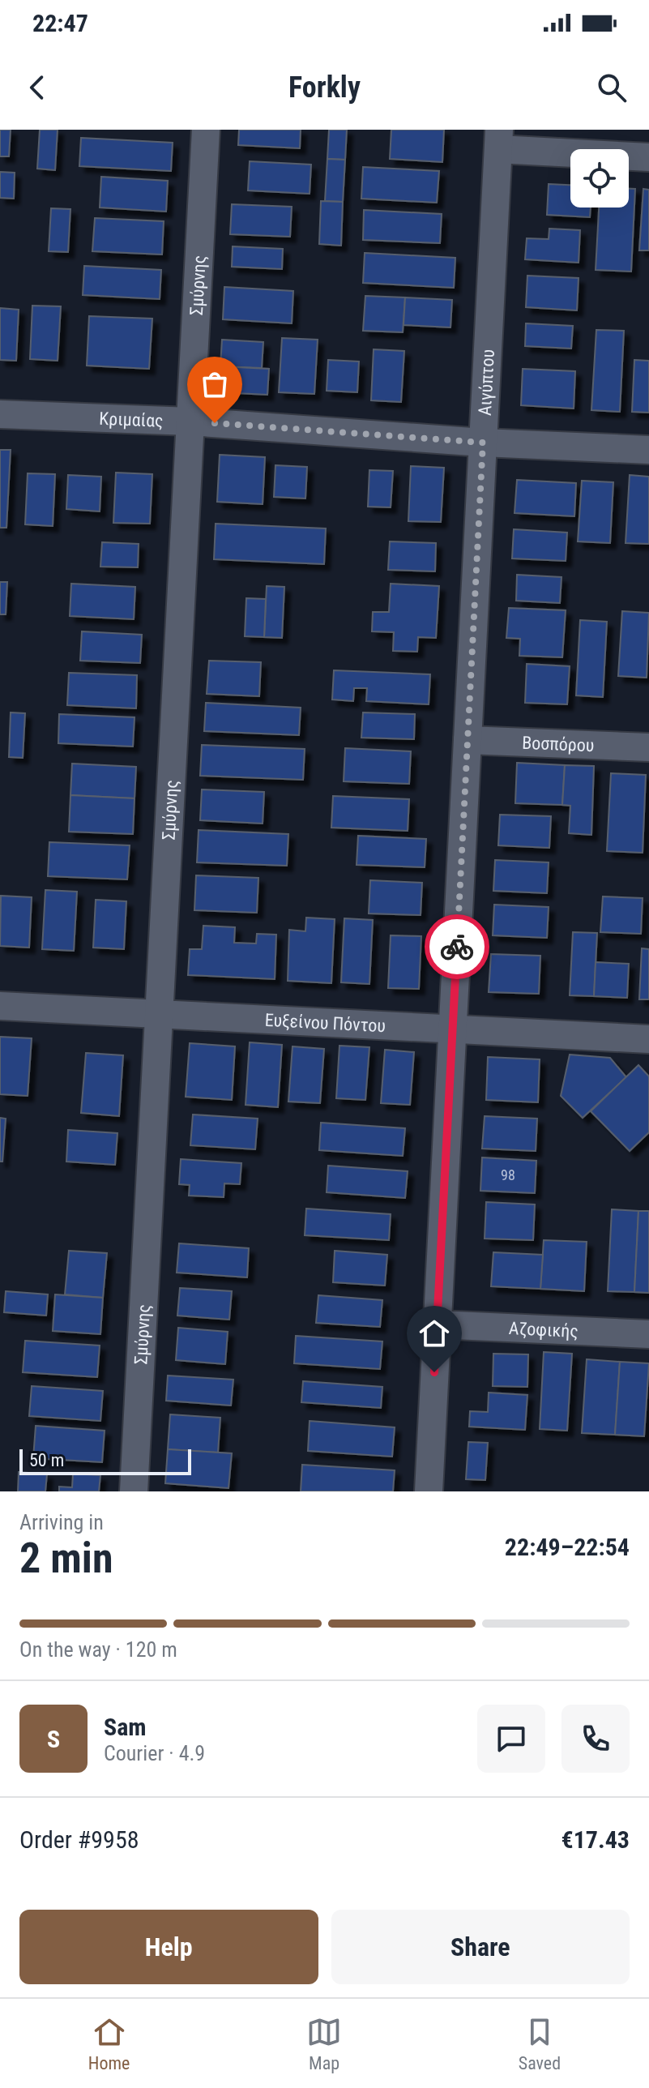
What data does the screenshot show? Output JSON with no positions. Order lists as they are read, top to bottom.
{
  "streets": {
    "street": [
      "Σμύρνης",
      "Αιγύπτου",
      "Κριμαίας",
      "Βοσπόρου",
      "Ευξείνου Πόντου",
      "Αζοφικής"
    ]
  },
  "crossings": [
    ["Σμύρνης", "Κριμαίας"],
    ["Σμύρνης", "Ευξείνου Πόντου"],
    ["Αιγύπτου", "Κριμαίας"],
    ["Αιγύπτου", "Βοσπόρου"],
    ["Αιγύπτου", "Ευξείνου Πόντου"],
    ["Αιγύπτου", "Αζοφικής"]
  ],
  "house_numbers": ["98"],
  "scale_bar": "50 m",
  "page": {
    "status": "22:47",
    "header": "Forkly",
    "scale": "50 m",
    "heading": ["2 min", "Arriving in", "22:49–22:54"],
    "panel": [
      "Sam",
      "Courier · 4.9",
      "Order #9958",
      "€17.43"
    ],
    "bar": "On the way · 120 m",
    "round": "S",
    "buttons": ["Help", "Share"],
    "tabs": ["Home", "Map", "Saved"]
  }
}
